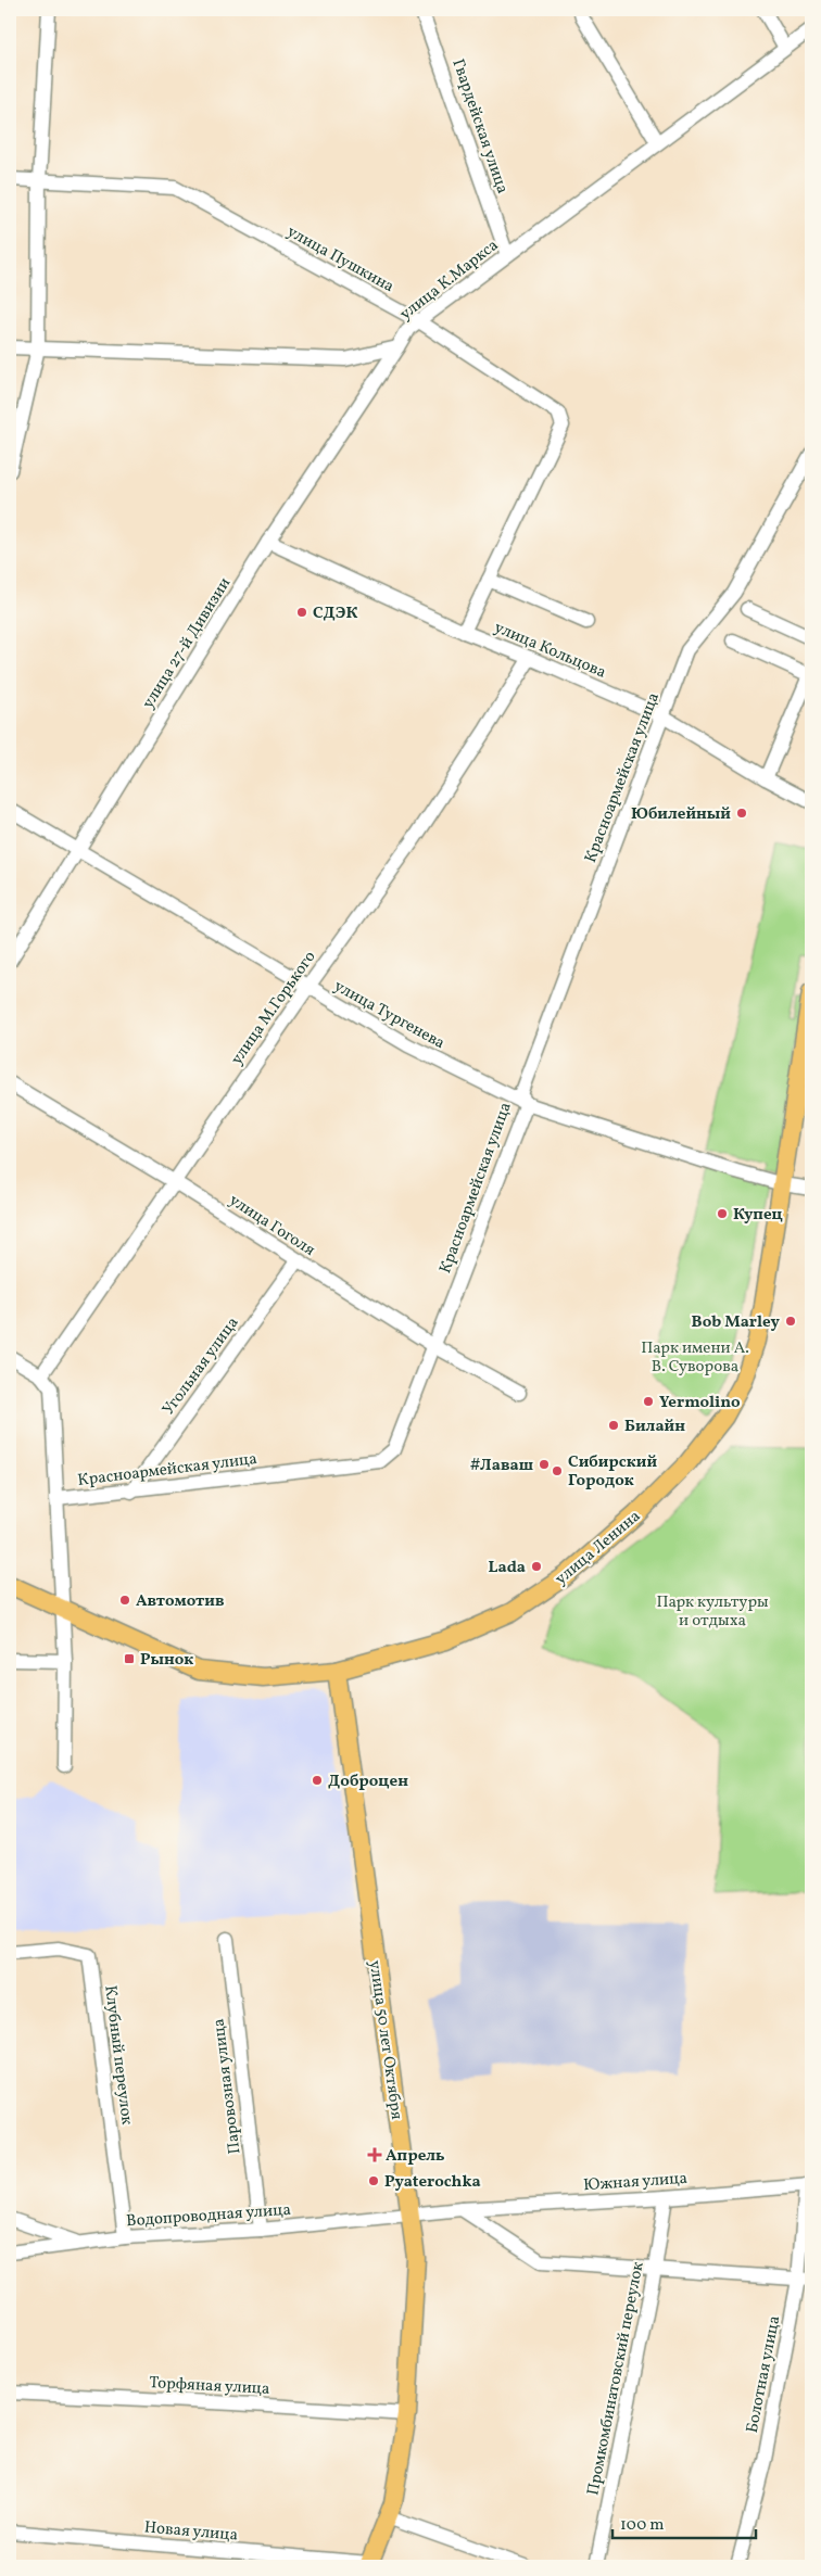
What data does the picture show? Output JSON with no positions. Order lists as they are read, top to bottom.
{
  "streets": {
    "main road": ["улица Ленина", "улица 50 лет Октября"],
    "street": [
      "Гвардейская улица",
      "улица Пушкина",
      "улица К.Маркса",
      "улица 27-й Дивизии",
      "улица Кольцова",
      "Красноармейская улица",
      "улица М.Горького",
      "улица Тургенева",
      "улица Гоголя",
      "Угольная улица",
      "Клубный переулок",
      "Паровозная улица",
      "Южная улица",
      "Водопроводная улица",
      "Болотная улица",
      "Промкомбинатовский переулок",
      "Торфяная улица",
      "Новая улица"
    ]
  },
  "crossings": [
    ["Гвардейская улица", "улица К.Маркса"],
    ["улица Пушкина", "улица К.Маркса"],
    ["улица Пушкина", "улица Кольцова"],
    ["улица К.Маркса", "улица 27-й Дивизии"],
    ["улица 27-й Дивизии", "улица Кольцова"],
    ["улица 27-й Дивизии", "улица Тургенева"],
    ["улица Кольцова", "Красноармейская улица"],
    ["улица Кольцова", "улица М.Горького"],
    ["Красноармейская улица", "улица Тургенева"],
    ["Красноармейская улица", "улица Гоголя"],
    ["Красноармейская улица", "Угольная улица"],
    ["улица М.Горького", "улица Тургенева"],
    ["улица М.Горького", "улица Гоголя"],
    ["улица Тургенева", "улица Ленина"],
    ["улица Гоголя", "Угольная улица"],
    ["улица Ленина", "улица 50 лет Октября"],
    ["улица 50 лет Октября", "Южная улица"],
    ["улица 50 лет Октября", "Водопроводная улица"],
    ["улица 50 лет Октября", "Торфяная улица"],
    ["улица 50 лет Октября", "Новая улица"],
    ["Клубный переулок", "Водопроводная улица"],
    ["Паровозная улица", "Водопроводная улица"],
    ["Южная улица", "Водопроводная улица"],
    ["Южная улица", "Болотная улица"],
    ["Южная улица", "Промкомбинатовский переулок"]
  ],
  "parks": ["Парк имени А. В. Суворова", "Парк культуры и отдыха"],
  "places": {
    "other": [
      "СДЭК",
      "Юбилейный",
      "Купец",
      "Bob Marley",
      "Yermolino",
      "Билайн",
      "#Лаваш",
      "Сибирский Городок",
      "Lada",
      "Автомотив",
      "Доброцен",
      "Pyaterochka"
    ],
    "transit": ["Рынок"],
    "health": ["Апрель"]
  },
  "scale_bar": "100 m"
}
